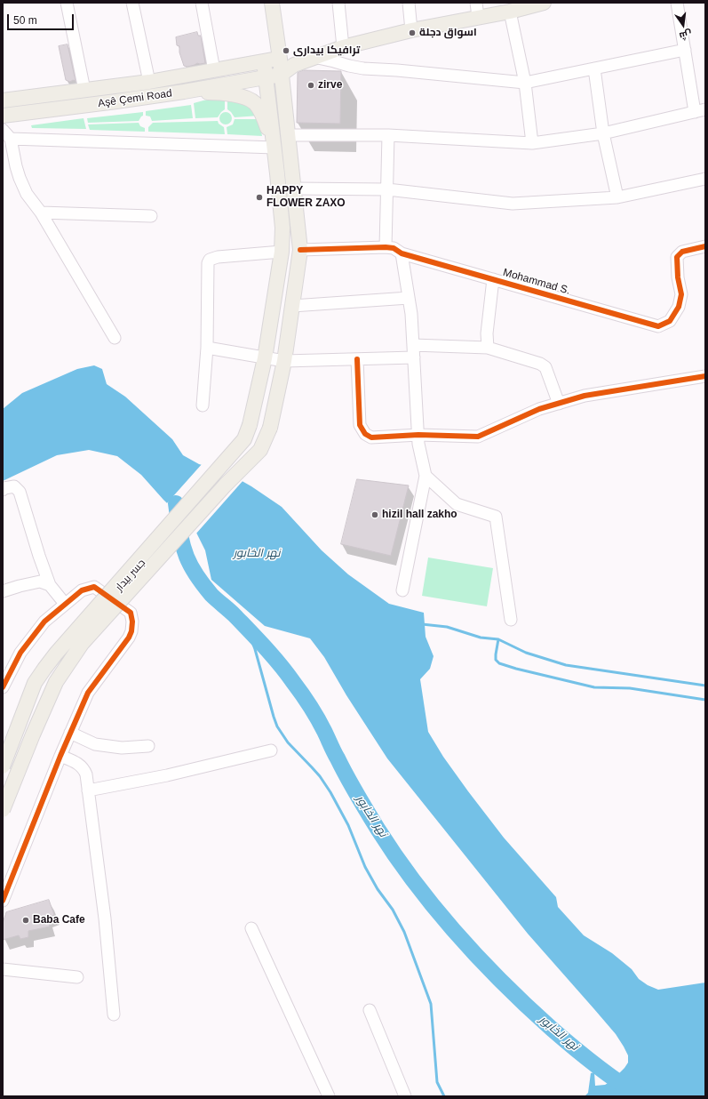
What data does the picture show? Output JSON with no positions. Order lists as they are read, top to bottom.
{
  "streets": {
    "main road": ["Aşê Çemi Road", "جسر بيدار"],
    "street": ["Mohammad S."]
  },
  "crossings": [
    ["Aşê Çemi Road", "جسر بيدار"],
    ["Mohammad S.", "جسر بيدار"]
  ],
  "water": ["نهر الخابور"],
  "places": [
    "اسواق دجلة",
    "ترافيكا بيدارى",
    "zirve",
    "HAPPY FLOWER ZAXO",
    "hizil hall zakho",
    "Baba Cafe"
  ],
  "scale_bar": "50 m",
  "north": "bottom"
}
